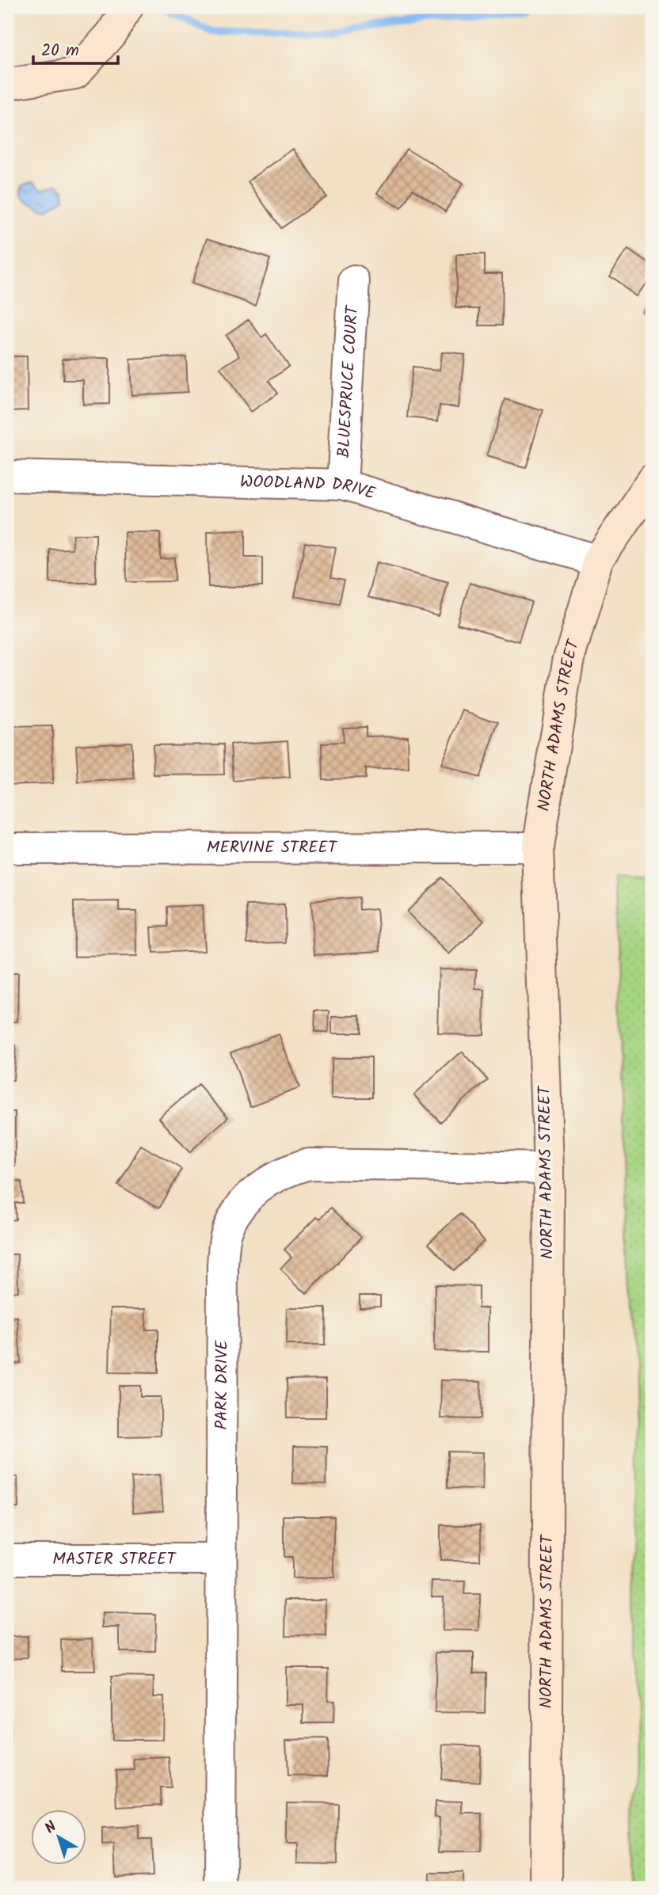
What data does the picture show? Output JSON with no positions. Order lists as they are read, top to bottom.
{
  "streets": {
    "street": [
      "BLUESPRUCE COURT",
      "WOODLAND DRIVE",
      "NORTH ADAMS STREET",
      "MERVINE STREET",
      "PARK DRIVE",
      "MASTER STREET"
    ]
  },
  "crossings": [
    ["BLUESPRUCE COURT", "WOODLAND DRIVE"],
    ["WOODLAND DRIVE", "NORTH ADAMS STREET"],
    ["NORTH ADAMS STREET", "MERVINE STREET"],
    ["NORTH ADAMS STREET", "PARK DRIVE"],
    ["PARK DRIVE", "MASTER STREET"]
  ],
  "scale_bar": "20 m",
  "north": "top left"
}
